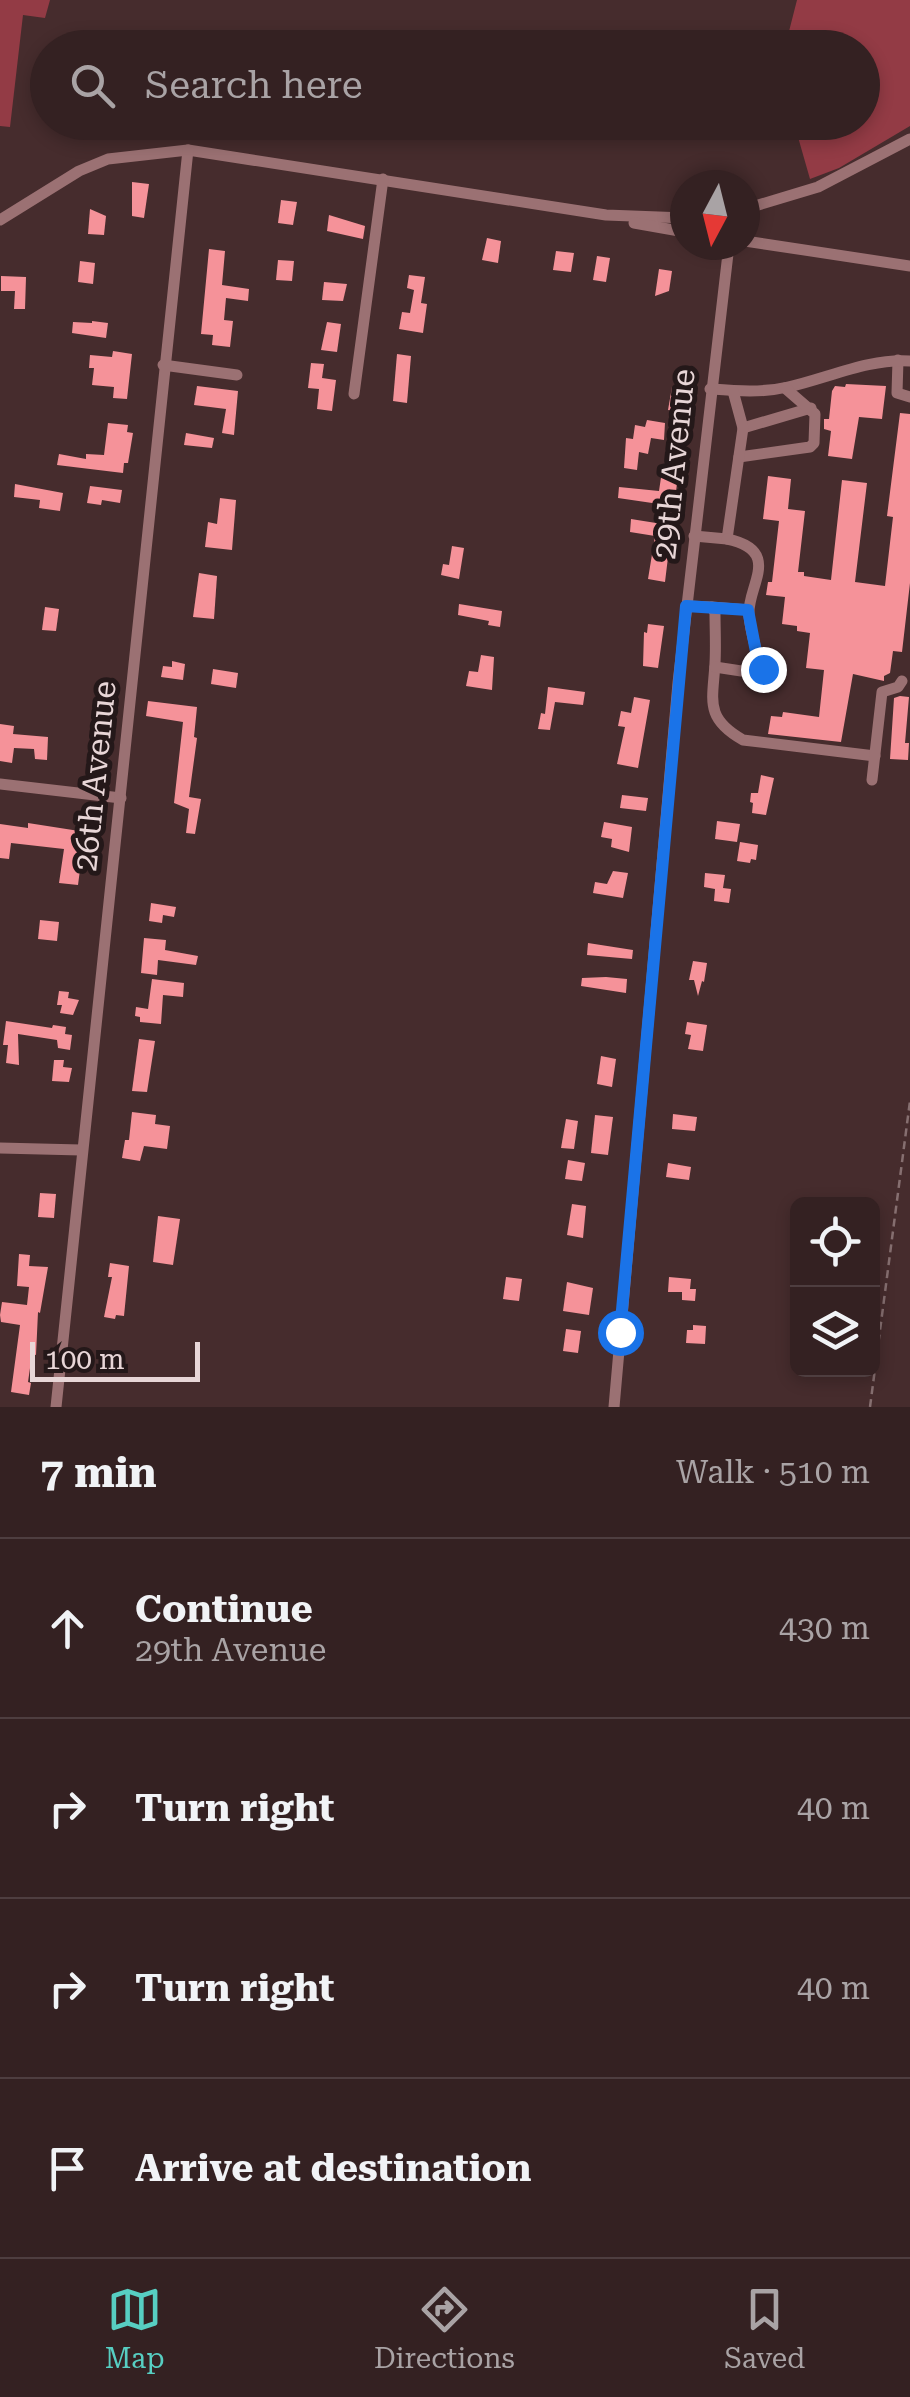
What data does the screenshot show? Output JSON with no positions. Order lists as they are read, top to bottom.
{
  "streets": {
    "street": ["29th Avenue", "26th Avenue"]
  },
  "scale_bar": "100 m",
  "north": "bottom",
  "page": {
    "search": "Search here",
    "scale": "100 m",
    "heading": ["7 min", "Walk · 510 m"],
    "list": [
      ["Continue", "29th Avenue", "430 m"],
      ["Turn right", "40 m"],
      ["Turn right", "40 m"],
      "Arrive at destination"
    ],
    "nav": ["Map", "Directions", "Saved"]
  }
}
